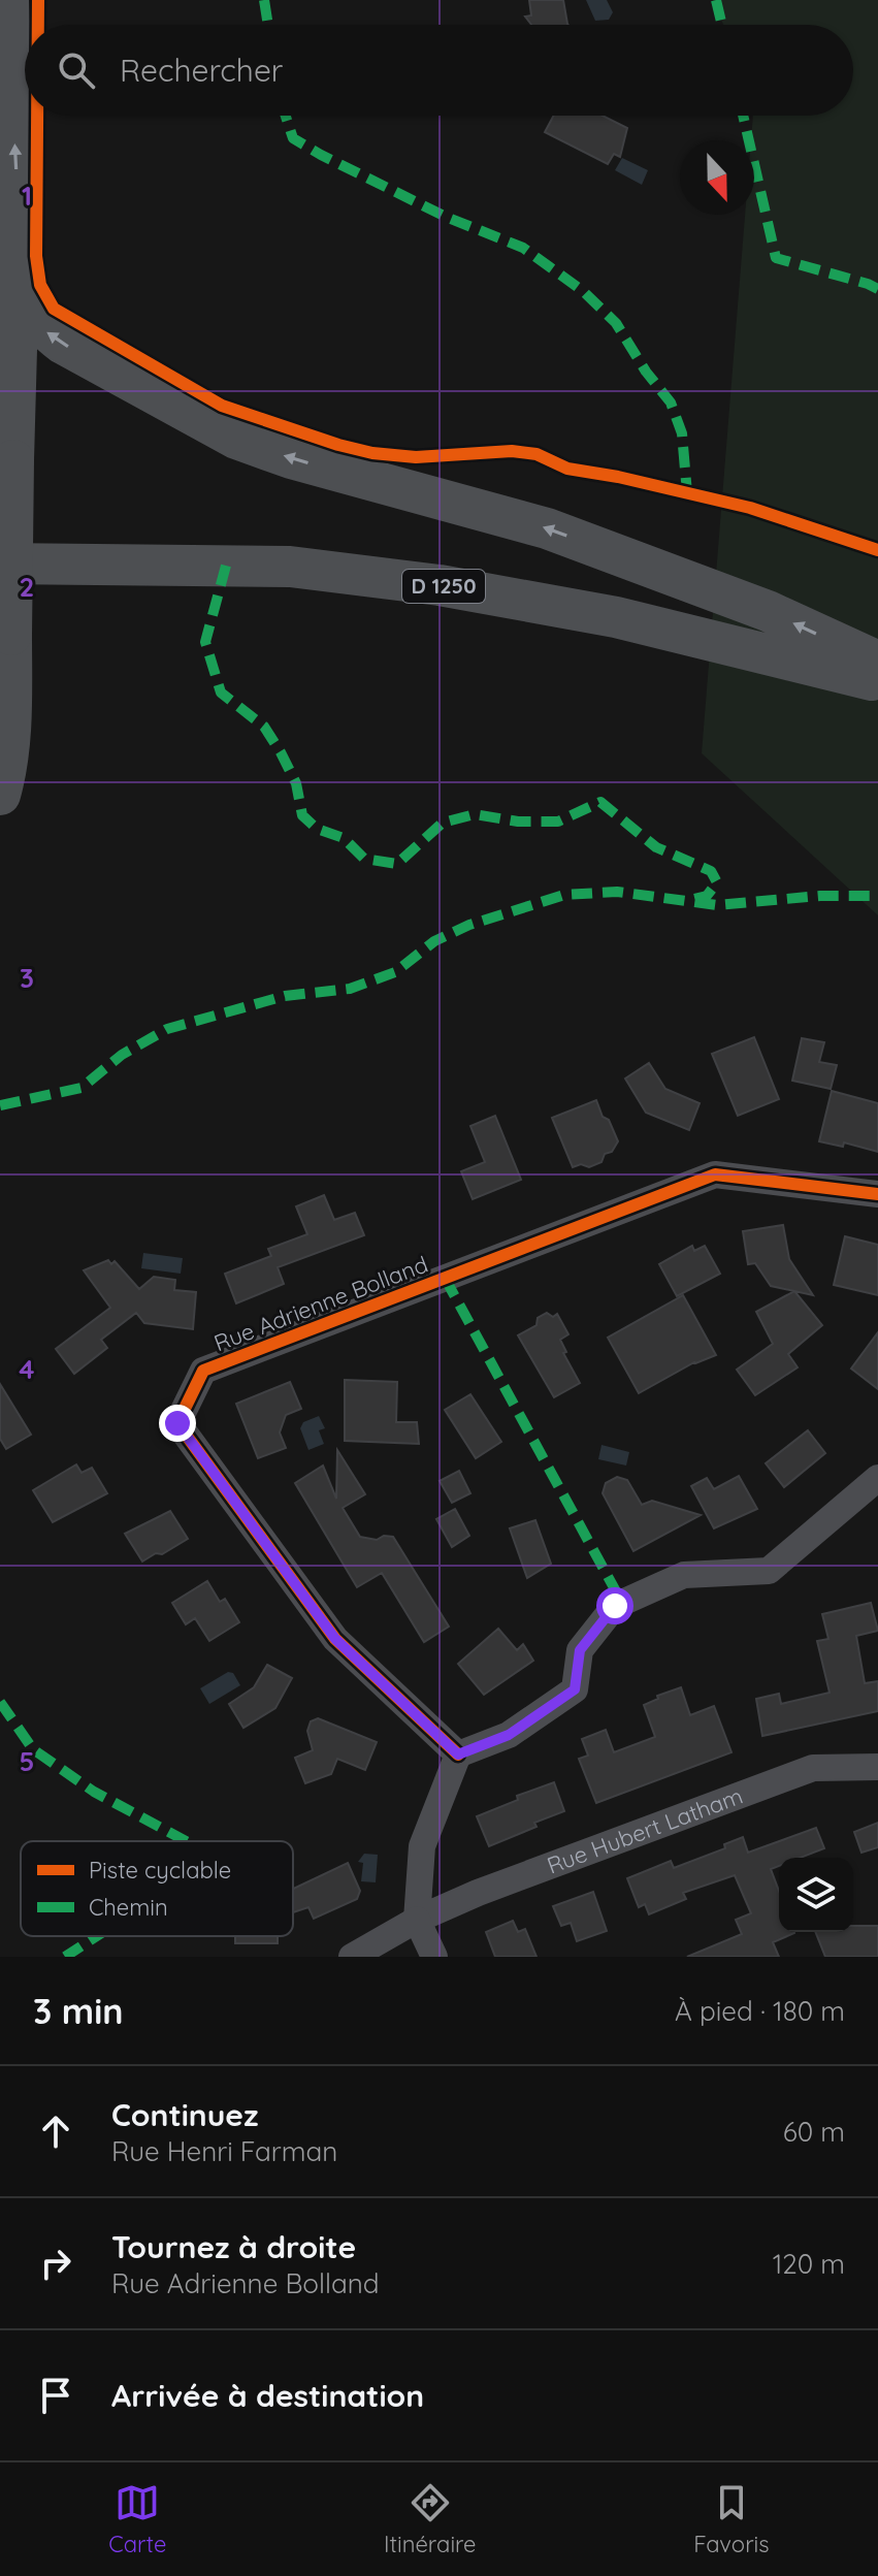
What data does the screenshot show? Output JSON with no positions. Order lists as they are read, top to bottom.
{
  "streets": {
    "main road": ["D 1250"],
    "street": ["Rue Adrienne Bolland", "Rue Hubert Latham"]
  },
  "legend": ["Piste cyclable", "Chemin"],
  "north": "bottom",
  "page": {
    "search": "Rechercher",
    "heading": ["3 min", "À pied · 180 m"],
    "list": [
      ["Continuez", "Rue Henri Farman", "60 m"],
      ["Tournez à droite", "Rue Adrienne Bolland", "120 m"],
      "Arrivée à destination"
    ],
    "nav": ["Carte", "Itinéraire", "Favoris"]
  },
  "grid": {
    "rows": [
      "1",
      "2",
      "3",
      "4",
      "5"
    ]
  }
}
